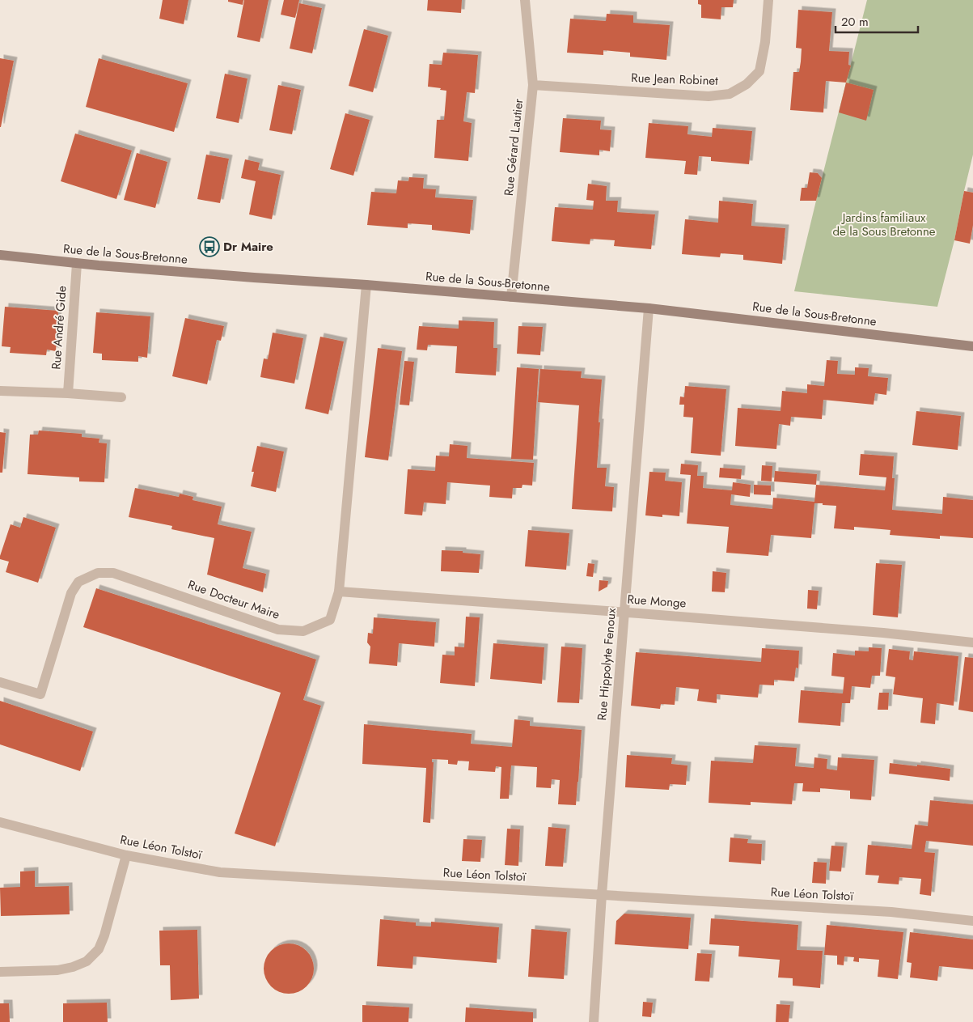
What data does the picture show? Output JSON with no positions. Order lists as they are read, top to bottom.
{
  "streets": {
    "street": [
      "Rue Jean Robinet",
      "Rue Gérard Lautier",
      "Rue de la Sous-Bretonne",
      "Rue André Gide",
      "Rue Docteur Maire",
      "Rue Monge",
      "Rue Hippolyte Fenoux",
      "Rue Léon Tolstoï"
    ]
  },
  "crossings": [
    ["Rue Jean Robinet", "Rue Gérard Lautier"],
    ["Rue Gérard Lautier", "Rue de la Sous-Bretonne"],
    ["Rue de la Sous-Bretonne", "Rue André Gide"],
    ["Rue de la Sous-Bretonne", "Rue Docteur Maire"],
    ["Rue de la Sous-Bretonne", "Rue Hippolyte Fenoux"],
    ["Rue Docteur Maire", "Rue Monge"],
    ["Rue Monge", "Rue Hippolyte Fenoux"],
    ["Rue Hippolyte Fenoux", "Rue Léon Tolstoï"]
  ],
  "parks": ["Jardins familiaux de la Sous Bretonne"],
  "places": {
    "bus stop": ["Dr Maire"]
  },
  "scale_bar": "20 m"
}
